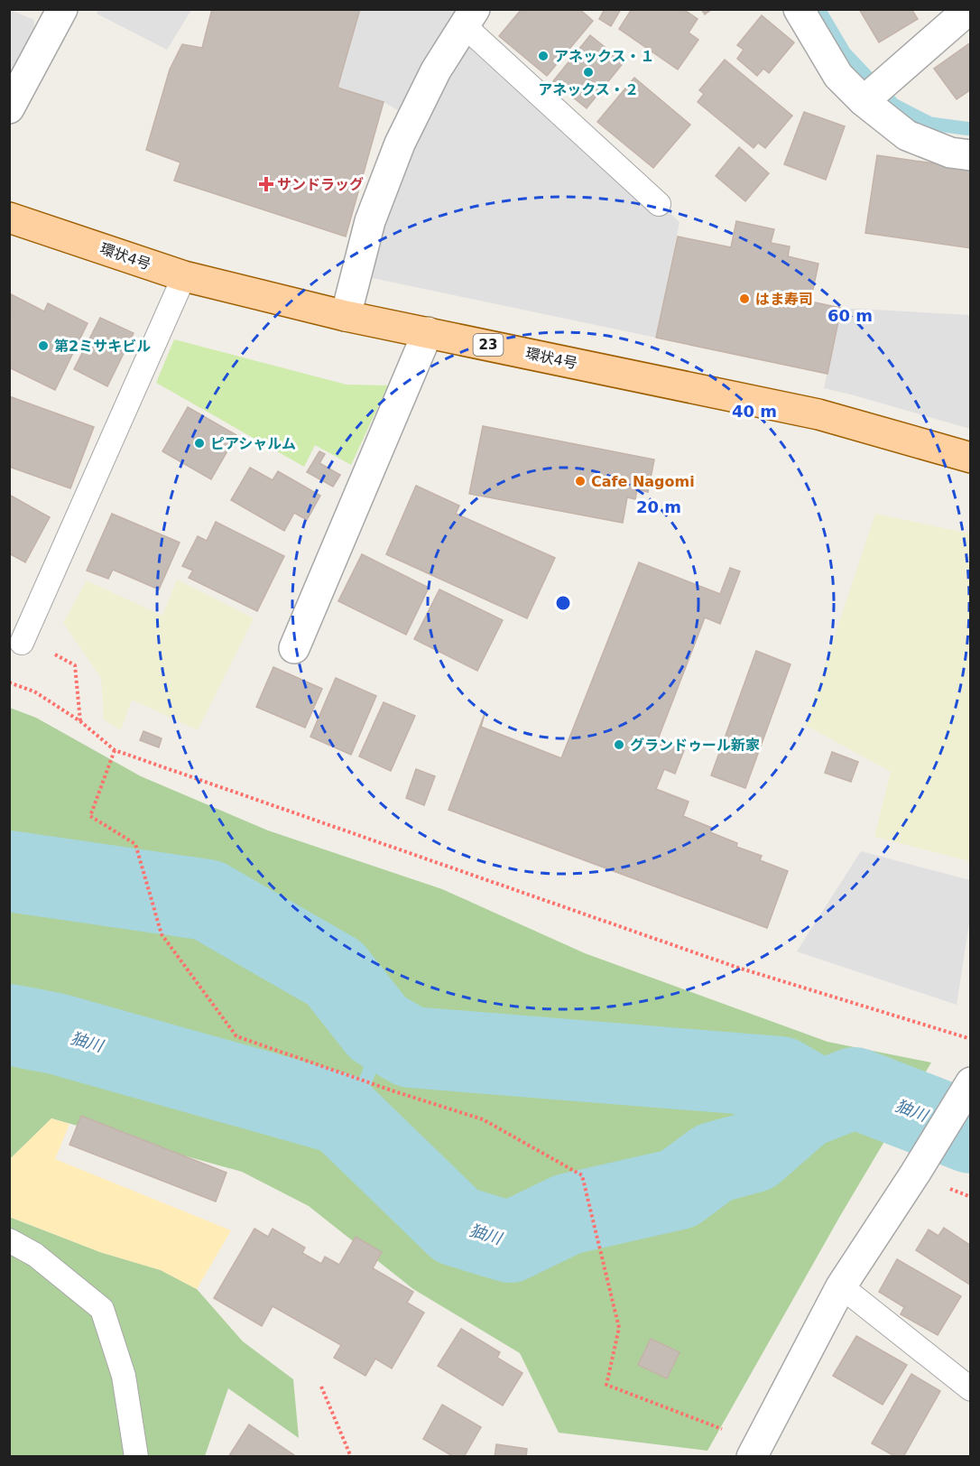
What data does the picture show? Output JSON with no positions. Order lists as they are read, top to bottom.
{
  "streets": {
    "main road": ["環状4号", "23"]
  },
  "water": ["㹨川"],
  "places": {
    "other": [
      "アネックス・１",
      "アネックス・２",
      "はま寿司",
      "第2ミサキビル",
      "ピアシャルム",
      "Cafe Nagomi",
      "グランドゥール新家"
    ],
    "health": ["サンドラッグ"]
  },
  "rings": ["60 m", "40 m", "20 m"]
}
